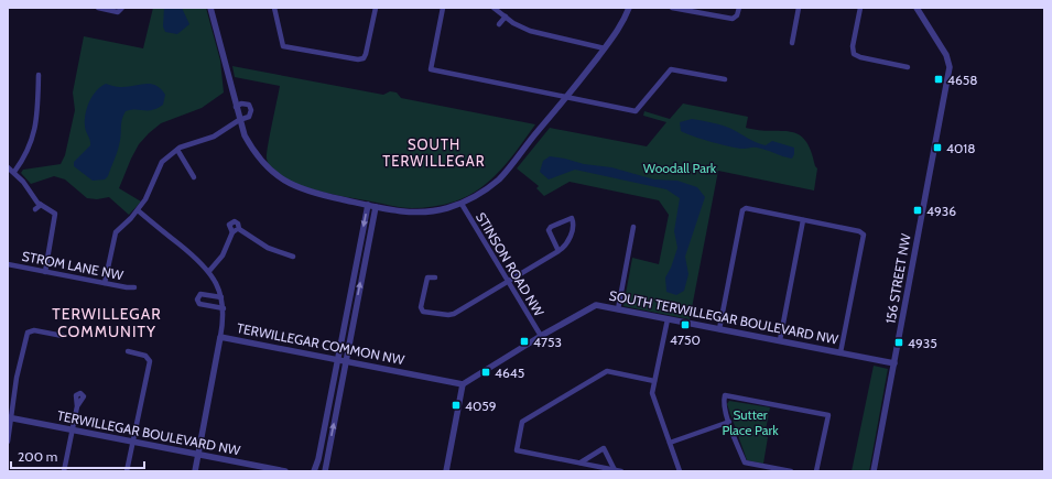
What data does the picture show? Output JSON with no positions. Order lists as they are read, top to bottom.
{
  "streets": {
    "street": [
      "STINSON ROAD NW",
      "STROM LANE NW",
      "156 STREET NW",
      "SOUTH TERWILLEGAR BOULEVARD NW",
      "TERWILLEGAR COMMON NW",
      "TERWILLEGAR BOULEVARD NW"
    ]
  },
  "crossings": [
    ["STINSON ROAD NW", "SOUTH TERWILLEGAR BOULEVARD NW"],
    ["156 STREET NW", "SOUTH TERWILLEGAR BOULEVARD NW"],
    ["SOUTH TERWILLEGAR BOULEVARD NW", "TERWILLEGAR COMMON NW"],
    ["TERWILLEGAR COMMON NW", "TERWILLEGAR BOULEVARD NW"]
  ],
  "districts": ["SOUTH TERWILLEGAR", "TERWILLEGAR COMMUNITY"],
  "parks": ["Woodall Park", "Sutter Place Park"],
  "places": {
    "transit": [
      "4658",
      "4018",
      "4936",
      "4750",
      "4753",
      "4935",
      "4645",
      "4059"
    ]
  },
  "scale_bar": "200 m"
}
